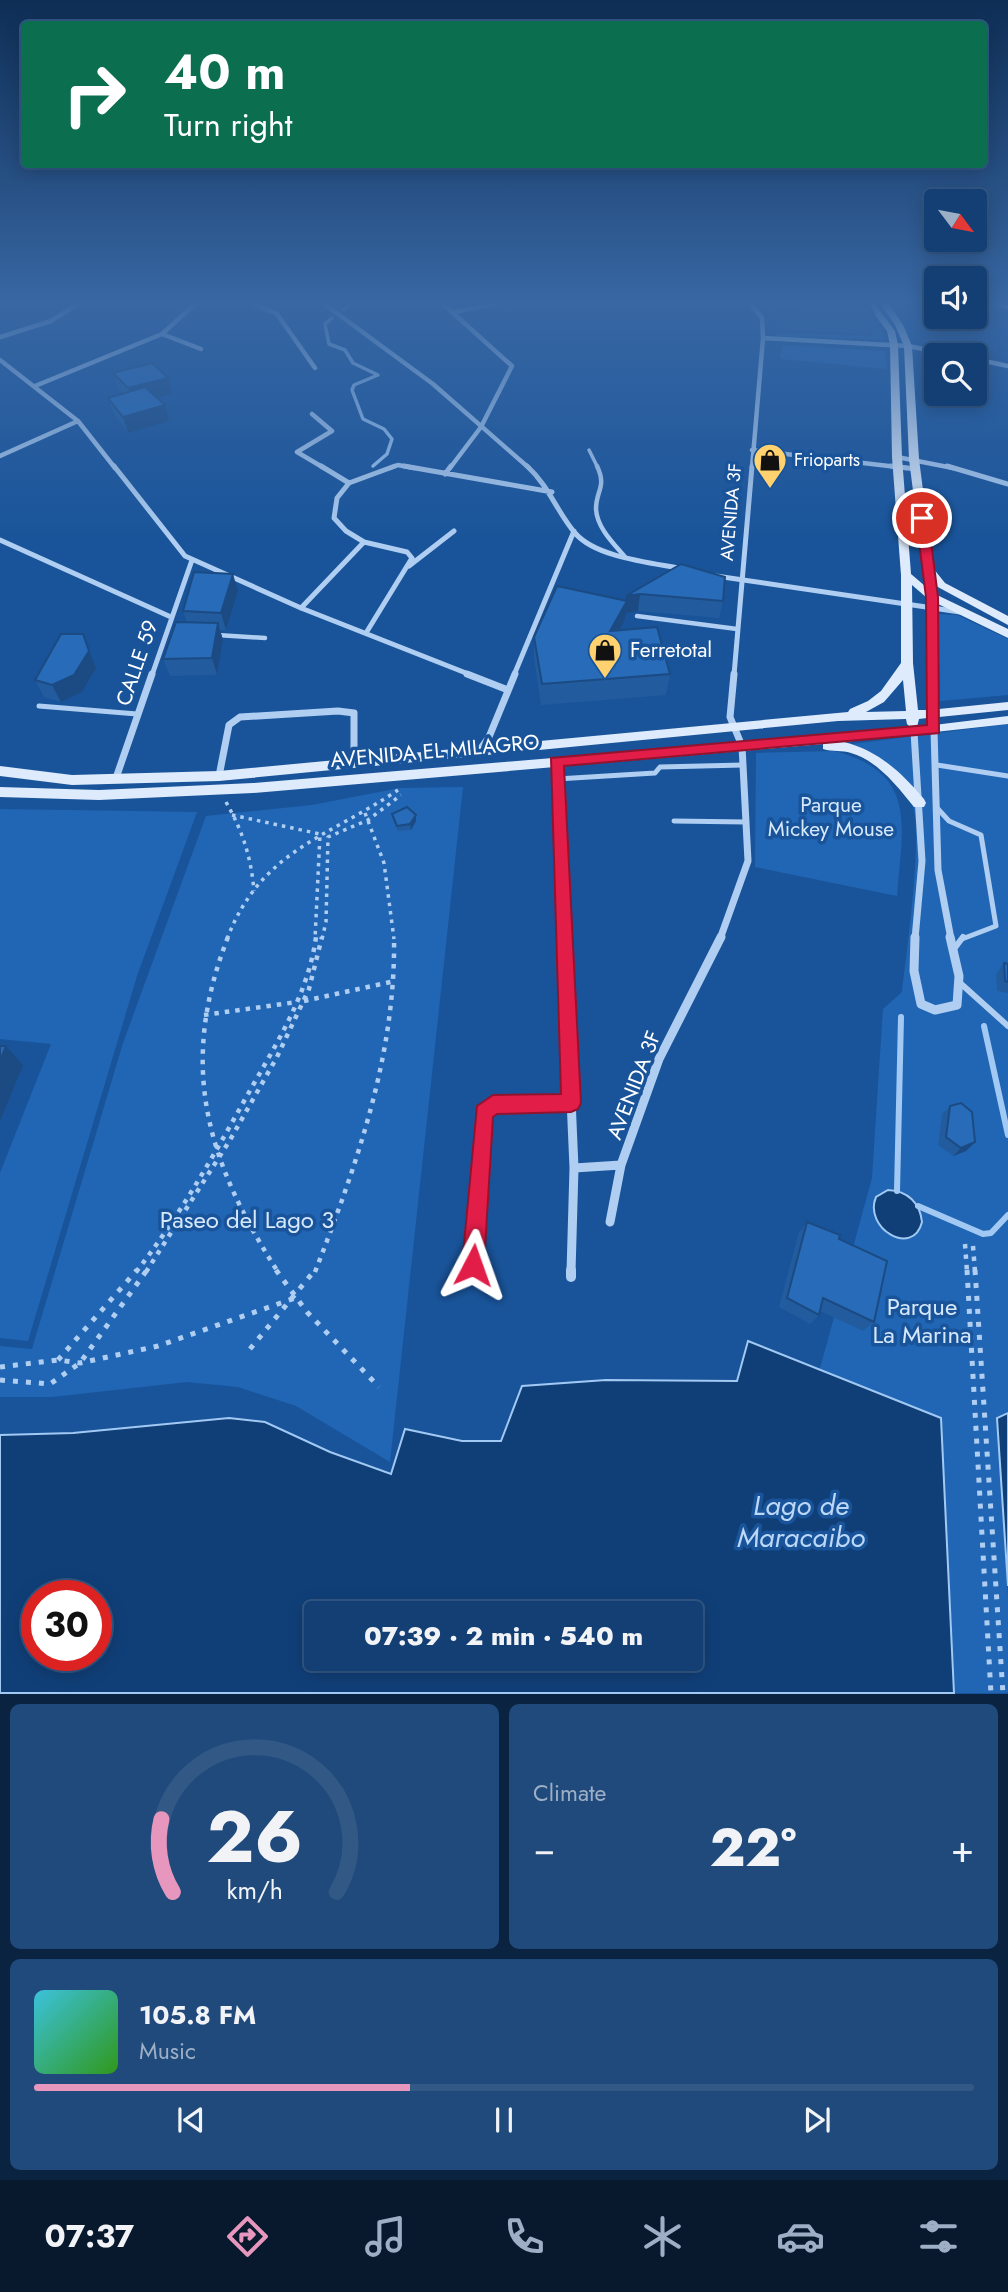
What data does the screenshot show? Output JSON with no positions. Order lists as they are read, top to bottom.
{
  "streets": {
    "street": ["AVENIDA 3F", "CALLE 59", "AVENIDA EL MILAGRO"]
  },
  "crossings": [
    ["AVENIDA 3F", "AVENIDA EL MILAGRO"],
    ["CALLE 59", "AVENIDA EL MILAGRO"]
  ],
  "water": ["Lago de Maracaibo"],
  "parks": ["Parque Mickey Mouse", "Paseo del Lago 3", "Parque La Marina"],
  "places": {
    "shop": ["Frioparts", "Ferretotal"]
  },
  "north": "bottom right",
  "page": {
    "turn": ["40 m", "Turn right"],
    "limit": "30",
    "trip": "07:39 · 2 min · 540 m",
    "tile": "Climate",
    "heat": ["−", "22°", "+"],
    "song": ["105.8 FM", "Music"],
    "tabs": "07:37",
    "gauge": ["26", "km/h"]
  }
}
